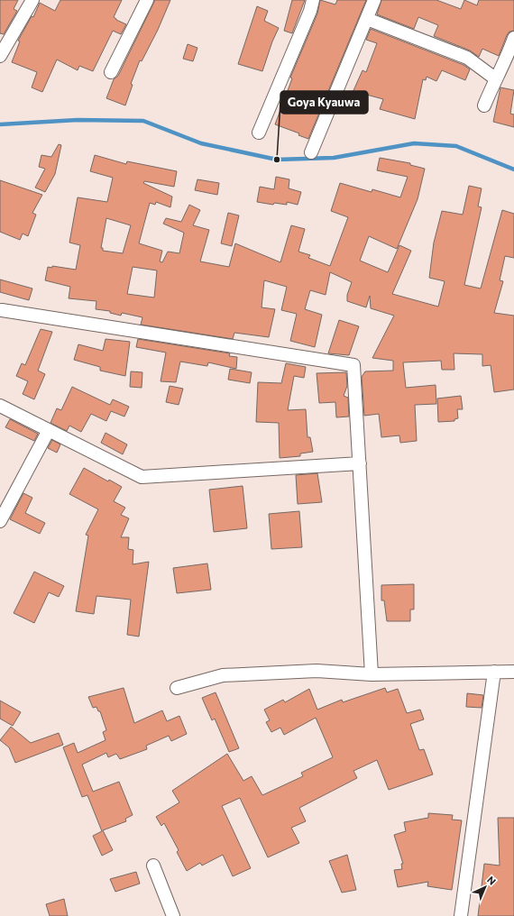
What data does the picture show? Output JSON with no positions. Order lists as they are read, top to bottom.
{
  "places": ["Goya Kyauwa"],
  "north": "top right"
}
